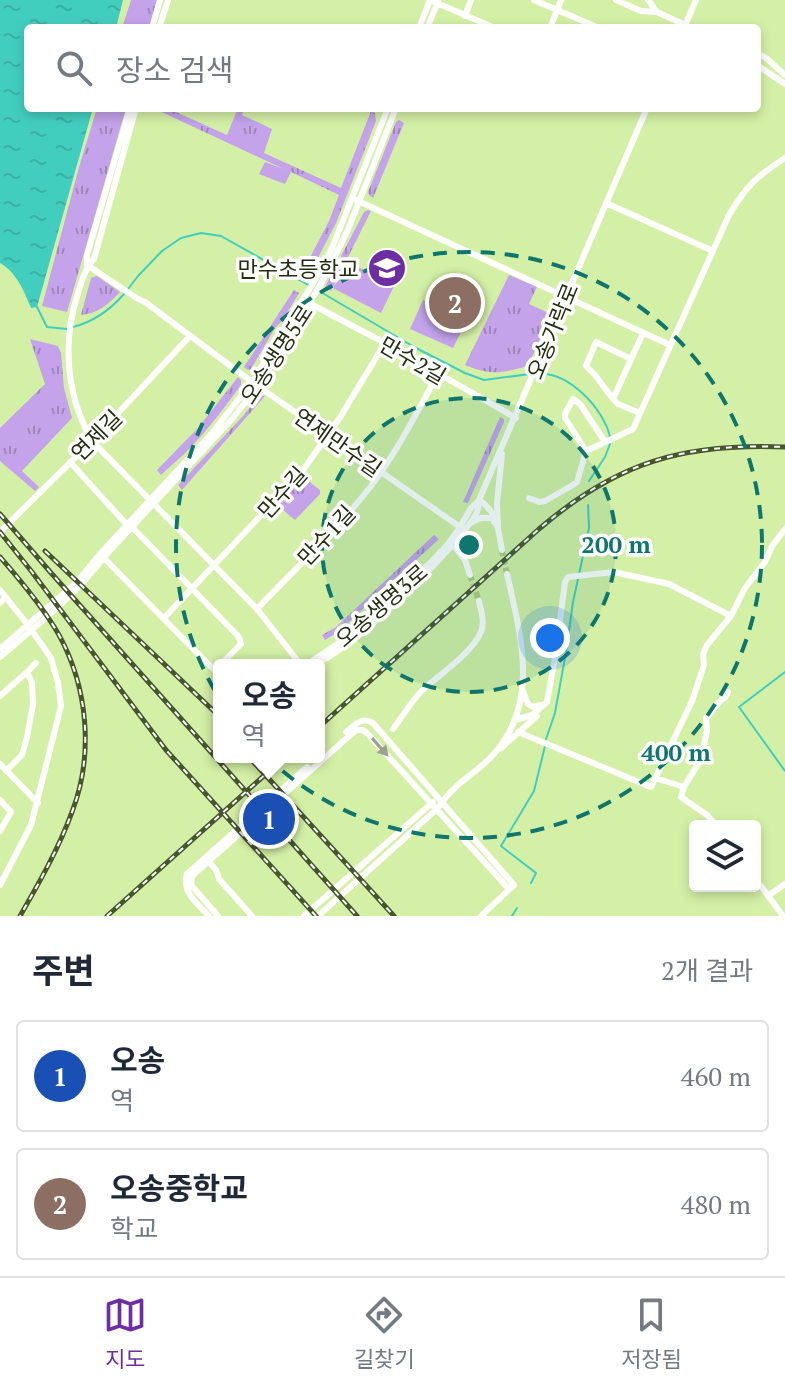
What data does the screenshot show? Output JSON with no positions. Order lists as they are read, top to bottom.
{
  "streets": {
    "street": [
      "오송가락로",
      "오송생명5로",
      "만수2길",
      "연제길",
      "연제만수길",
      "만수길",
      "만수1길",
      "오송생명3로"
    ]
  },
  "crossings": [
    ["오송가락로", "만수2길"],
    ["오송가락로", "오송생명3로"],
    ["오송생명5로", "만수2길"],
    ["오송생명5로", "연제만수길"],
    ["오송생명5로", "오송생명3로"],
    ["만수2길", "만수길"],
    ["만수2길", "만수1길"],
    ["연제길", "연제만수길"],
    ["연제길", "오송생명3로"],
    ["연제만수길", "만수길"],
    ["연제만수길", "만수1길"],
    ["연제만수길", "오송생명3로"],
    ["만수길", "오송생명3로"],
    ["만수1길", "오송생명3로"]
  ],
  "places": {
    "school or university": ["만수초등학교"]
  },
  "page": {
    "search": "장소 검색",
    "pins": ["2", "1"],
    "popup": ["오송", "역"],
    "heading": ["주변", "2개 결과"],
    "list": [
      {
        "mark": "1",
        "name": "오송",
        "note": "역",
        "value": "460 m"
      },
      {
        "mark": "2",
        "name": "오송중학교",
        "note": "학교",
        "value": "480 m"
      }
    ],
    "nav": ["지도", "길찾기", "저장됨"]
  },
  "rings": ["200 m", "400 m"]
}
